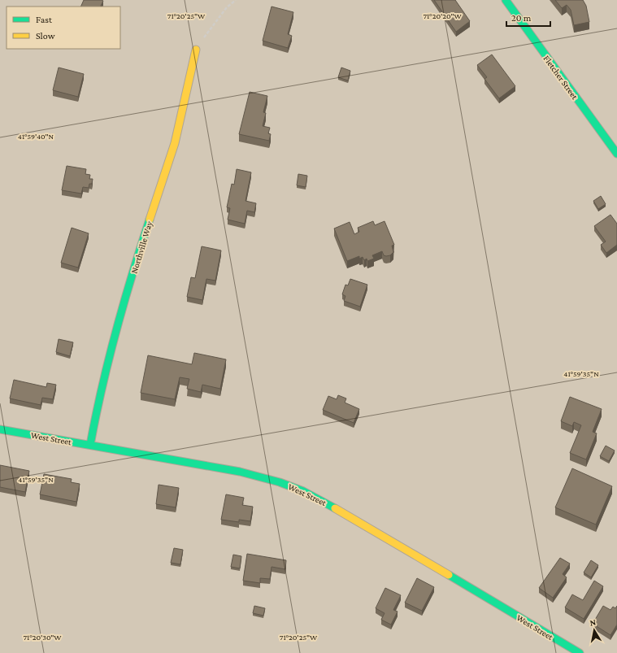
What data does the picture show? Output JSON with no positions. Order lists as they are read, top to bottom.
{
  "streets": {
    "street": ["Fletcher Street", "Northville Way", "West Street"]
  },
  "crossings": [
    ["Northville Way", "West Street"]
  ],
  "legend": ["Fast", "Slow"],
  "scale_bar": "20 m",
  "north": "top",
  "coordinates": [
    "71°20'25\"W",
    "71°20'20\"W",
    "41°59'40\"N",
    "41°59'35\"N",
    "71°20'30\"W"
  ]
}
